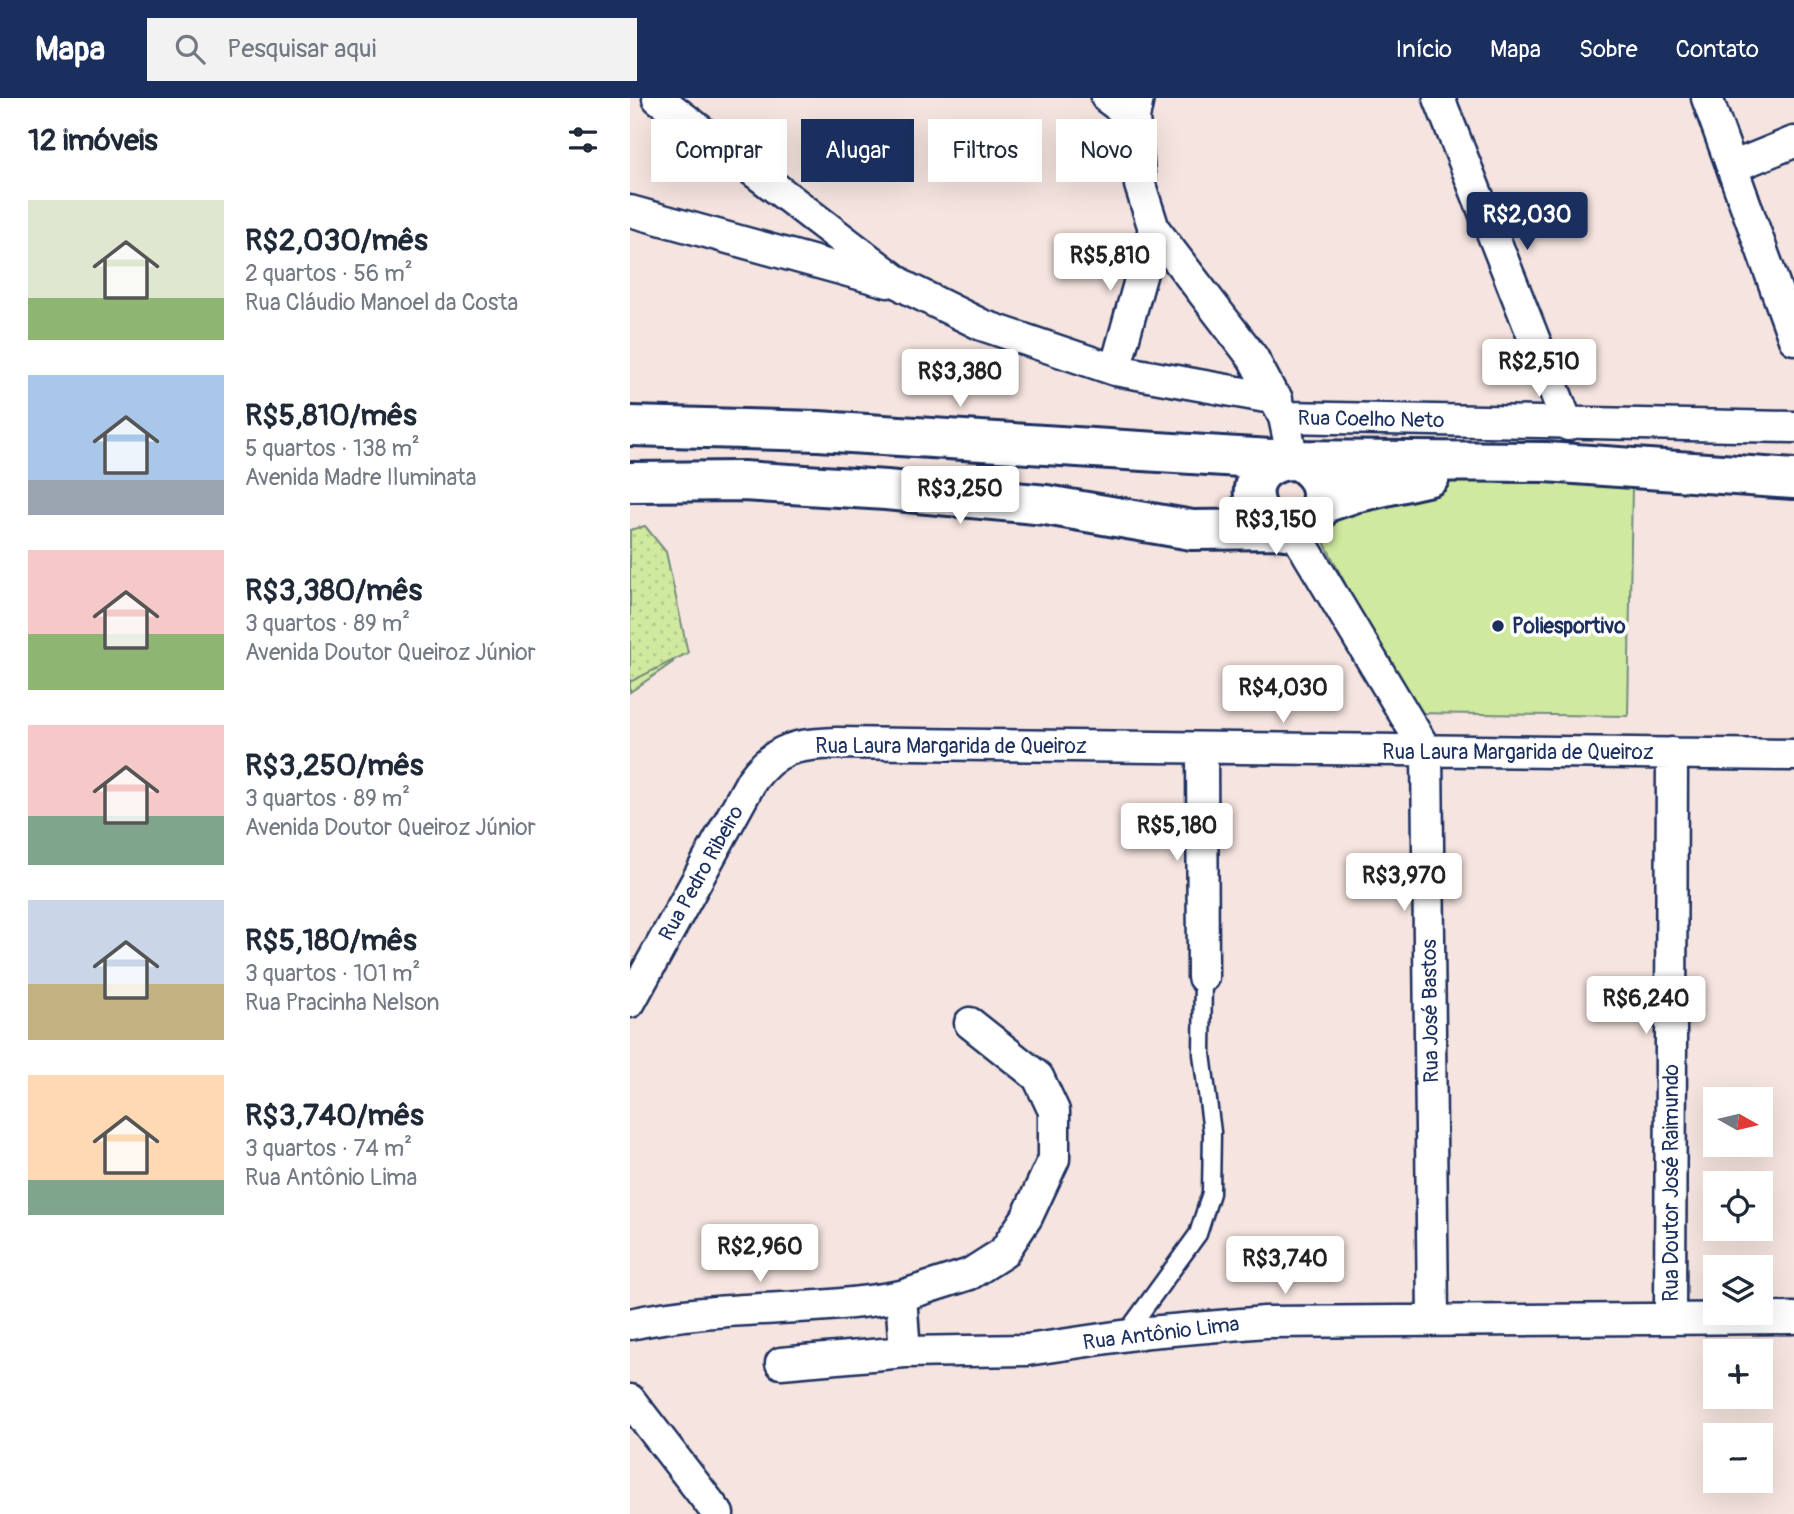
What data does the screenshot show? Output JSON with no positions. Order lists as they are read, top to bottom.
{
  "streets": {
    "street": [
      "Rua Coelho Neto",
      "Rua Laura Margarida de Queiroz",
      "Rua Pedro Ribeiro",
      "Rua José Bastos",
      "Rua Doutor José Raimundo",
      "Rua Antônio Lima"
    ]
  },
  "crossings": [
    ["Rua Laura Margarida de Queiroz", "Rua Pedro Ribeiro"],
    ["Rua Laura Margarida de Queiroz", "Rua José Bastos"],
    ["Rua Laura Margarida de Queiroz", "Rua Doutor José Raimundo"],
    ["Rua José Bastos", "Rua Antônio Lima"],
    ["Rua Doutor José Raimundo", "Rua Antônio Lima"]
  ],
  "places": ["Poliesportivo"],
  "north": "right",
  "page": {
    "header": "Mapa",
    "search": "Pesquisar aqui",
    "nav": [
      "Início",
      "Mapa",
      "Sobre",
      "Contato"
    ],
    "heading": "12 imóveis",
    "chip": [
      "Comprar",
      "Alugar",
      "Filtros",
      "Novo"
    ],
    "list": [
      {
        "name": "R$2,030/mês",
        "note": "2 quartos · 56 m² · Rua Cláudio Manoel da Costa"
      },
      {
        "name": "R$5,810/mês",
        "note": "5 quartos · 138 m² · Avenida Madre Iluminata"
      },
      {
        "name": "R$3,380/mês",
        "note": "3 quartos · 89 m² · Avenida Doutor Queiroz Júnior"
      },
      {
        "name": "R$3,250/mês",
        "note": "3 quartos · 89 m² · Avenida Doutor Queiroz Júnior"
      },
      {
        "name": "R$5,180/mês",
        "note": "3 quartos · 101 m² · Rua Pracinha Nelson"
      },
      {
        "name": "R$3,740/mês",
        "note": "3 quartos · 74 m² · Rua Antônio Lima"
      }
    ],
    "price": [
      "R$2,030",
      "R$5,810",
      "R$2,510",
      "R$3,380",
      "R$3,250",
      "R$3,150",
      "R$4,030",
      "R$5,180",
      "R$3,970",
      "R$6,240",
      "R$2,960",
      "R$3,740"
    ],
    "map_buttons": ["+", "−"]
  }
}
